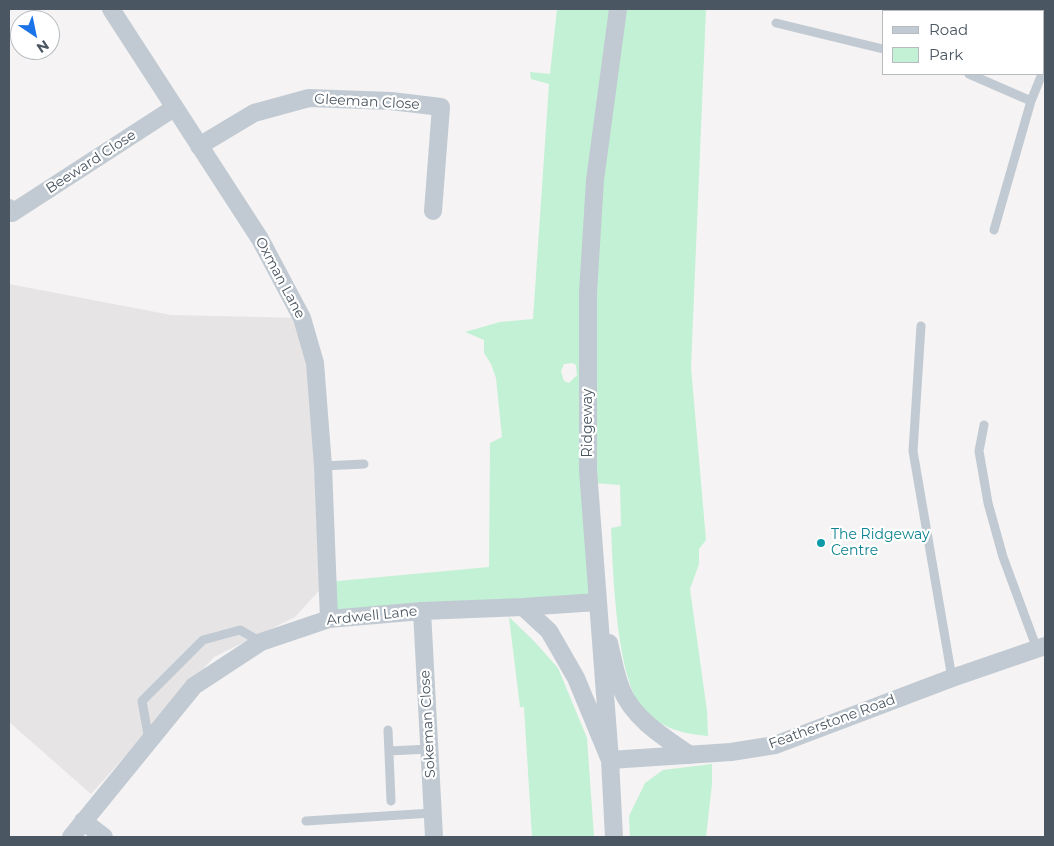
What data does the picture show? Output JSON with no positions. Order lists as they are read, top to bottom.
{
  "streets": {
    "street": [
      "Gleeman Close",
      "Beeward Close",
      "Oxman Lane",
      "Ridgeway",
      "Ardwell Lane",
      "Featherstone Road",
      "Sokeman Close"
    ]
  },
  "crossings": [
    ["Gleeman Close", "Oxman Lane"],
    ["Beeward Close", "Oxman Lane"],
    ["Oxman Lane", "Ardwell Lane"],
    ["Ridgeway", "Ardwell Lane"],
    ["Ridgeway", "Featherstone Road"],
    ["Ardwell Lane", "Sokeman Close"]
  ],
  "places": ["The Ridgeway Centre"],
  "legend": ["Road", "Park"],
  "north": "bottom right"
}
